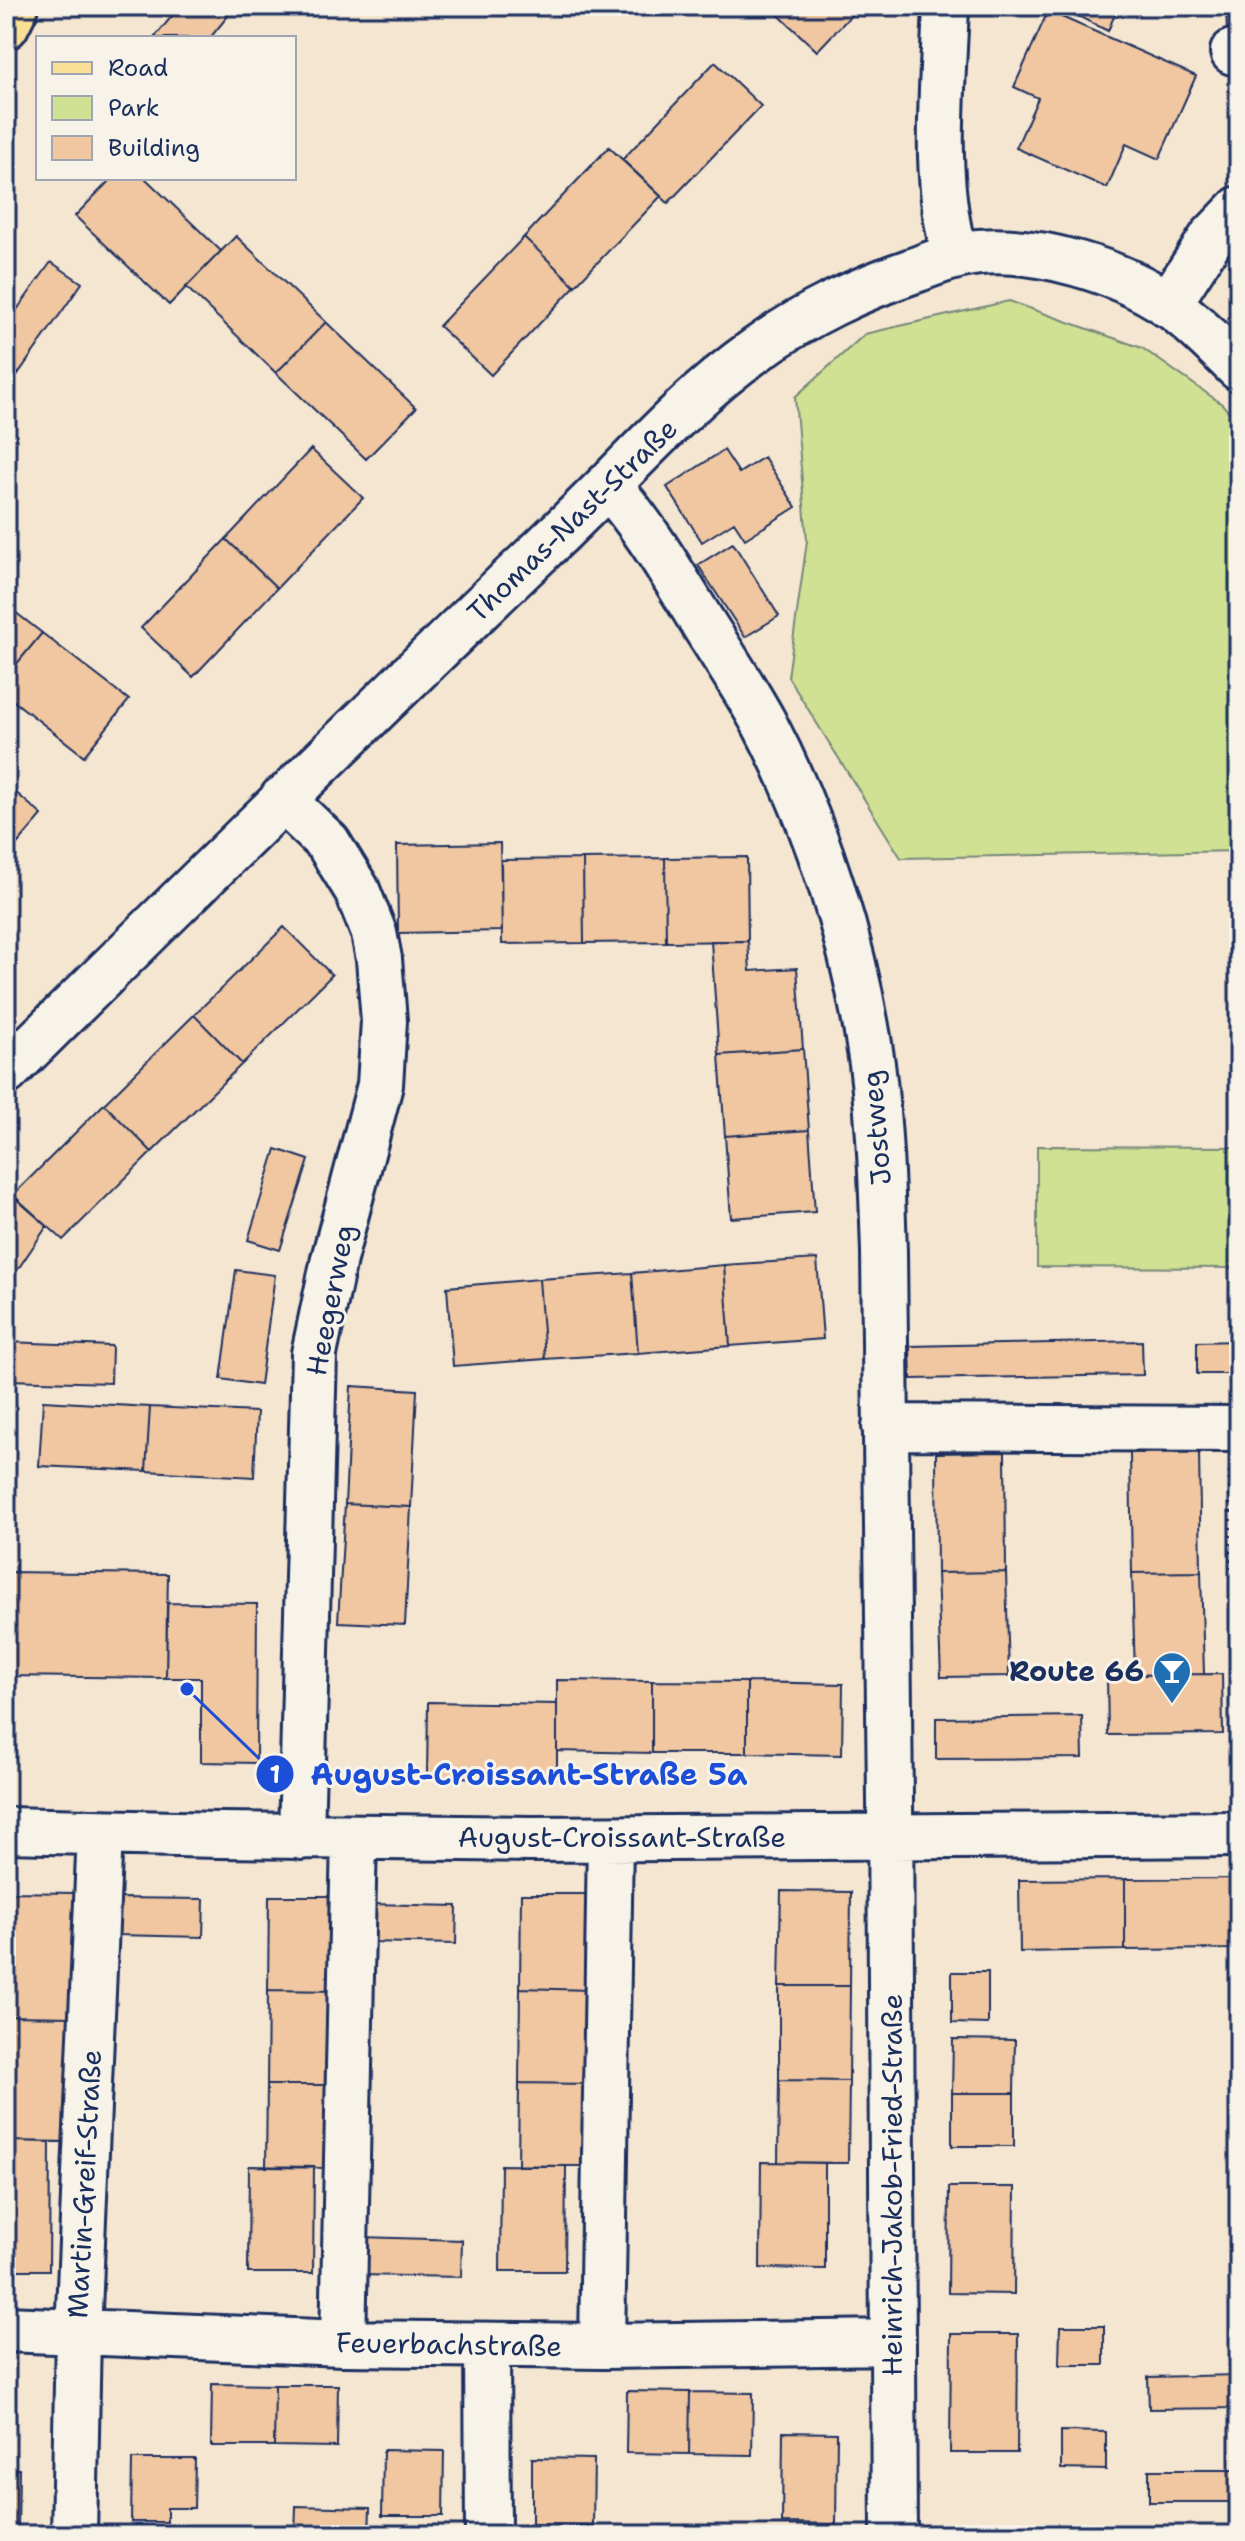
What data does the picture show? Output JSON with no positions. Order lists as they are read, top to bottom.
{
  "streets": {
    "street": [
      "Thomas-Nast-Straße",
      "Jostweg",
      "Heegerweg",
      "August-Croissant-Straße",
      "Martin-Greif-Straße",
      "Heinrich-Jakob-Fried-Straße",
      "Feuerbachstraße"
    ]
  },
  "crossings": [
    ["Thomas-Nast-Straße", "Jostweg"],
    ["Thomas-Nast-Straße", "Heegerweg"],
    ["Jostweg", "August-Croissant-Straße"],
    ["Jostweg", "Heinrich-Jakob-Fried-Straße"],
    ["Heegerweg", "August-Croissant-Straße"],
    ["August-Croissant-Straße", "Martin-Greif-Straße"],
    ["August-Croissant-Straße", "Heinrich-Jakob-Fried-Straße"],
    ["Martin-Greif-Straße", "Feuerbachstraße"],
    ["Heinrich-Jakob-Fried-Straße", "Feuerbachstraße"]
  ],
  "places": {
    "other": ["August-Croissant-Straße 5a"],
    "bar": ["Route 66"]
  },
  "legend": ["Road", "Park", "Building"]
}
